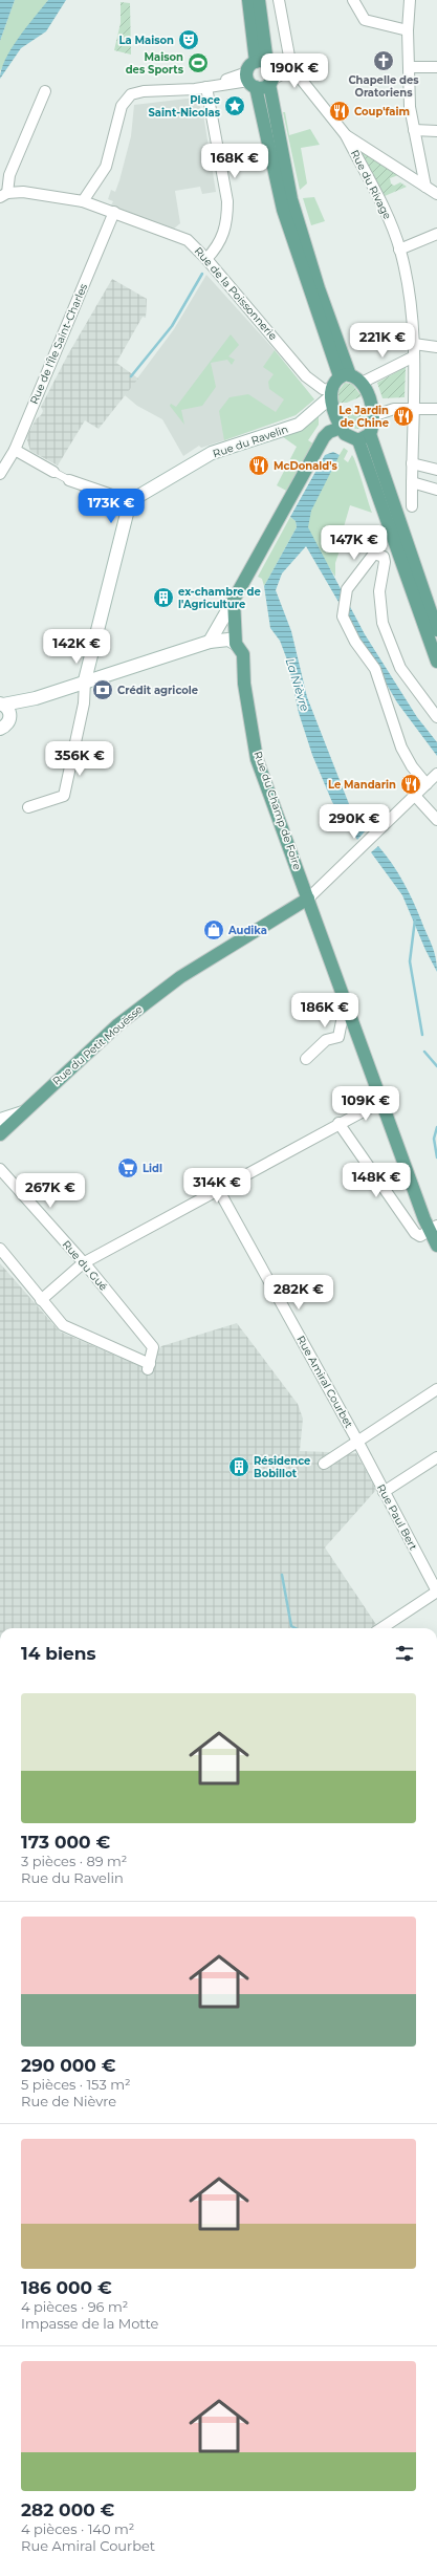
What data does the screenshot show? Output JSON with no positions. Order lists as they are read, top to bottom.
{
  "streets": {
    "main road": ["Rue du Ravelin", "Rue du Champ de Foire", "Rue du Petit Mouësse"],
    "street": [
      "Rue du Rivage",
      "Rue de la Poissonnerie",
      "Rue de l'Île Saint-Charles",
      "Rue du Gué",
      "Rue Amiral Courbet",
      "Rue Paul Bert"
    ]
  },
  "crossings": [
    ["Rue de la Poissonnerie", "Rue de l'Île Saint-Charles"],
    ["Rue de la Poissonnerie", "Rue du Ravelin"],
    ["Rue du Champ de Foire", "Rue du Petit Mouësse"],
    ["Rue Amiral Courbet", "Rue Paul Bert"]
  ],
  "water": ["La Nièvre"],
  "places": {
    "theatre": ["La Maison"],
    "church": ["Chapelle des Oratoriens"],
    "sports": ["Maison des Sports"],
    "place": ["Place Saint-Nicolas"],
    "restaurant": [
      "Coup'faim",
      "Le Jardin de Chine",
      "McDonald's",
      "Le Mandarin"
    ],
    "building": ["ex-chambre de l'Agriculture", "Résidence Bobillot"],
    "bank": ["Crédit agricole"],
    "shop": ["Audika"],
    "supermarket": ["Lidl"]
  },
  "page": {
    "price": [
      "190K €",
      "168K €",
      "221K €",
      "173K €",
      "147K €",
      "142K €",
      "356K €",
      "290K €",
      "186K €",
      "109K €",
      "148K €",
      "314K €",
      "267K €",
      "282K €"
    ],
    "heading": "14 biens",
    "list": [
      {
        "name": "173 000 €",
        "note": "3 pièces · 89 m² · Rue du Ravelin"
      },
      {
        "name": "290 000 €",
        "note": "5 pièces · 153 m² · Rue de Nièvre"
      },
      {
        "name": "186 000 €",
        "note": "4 pièces · 96 m² · Impasse de la Motte"
      },
      {
        "name": "282 000 €",
        "note": "4 pièces · 140 m² · Rue Amiral Courbet"
      }
    ]
  }
}
